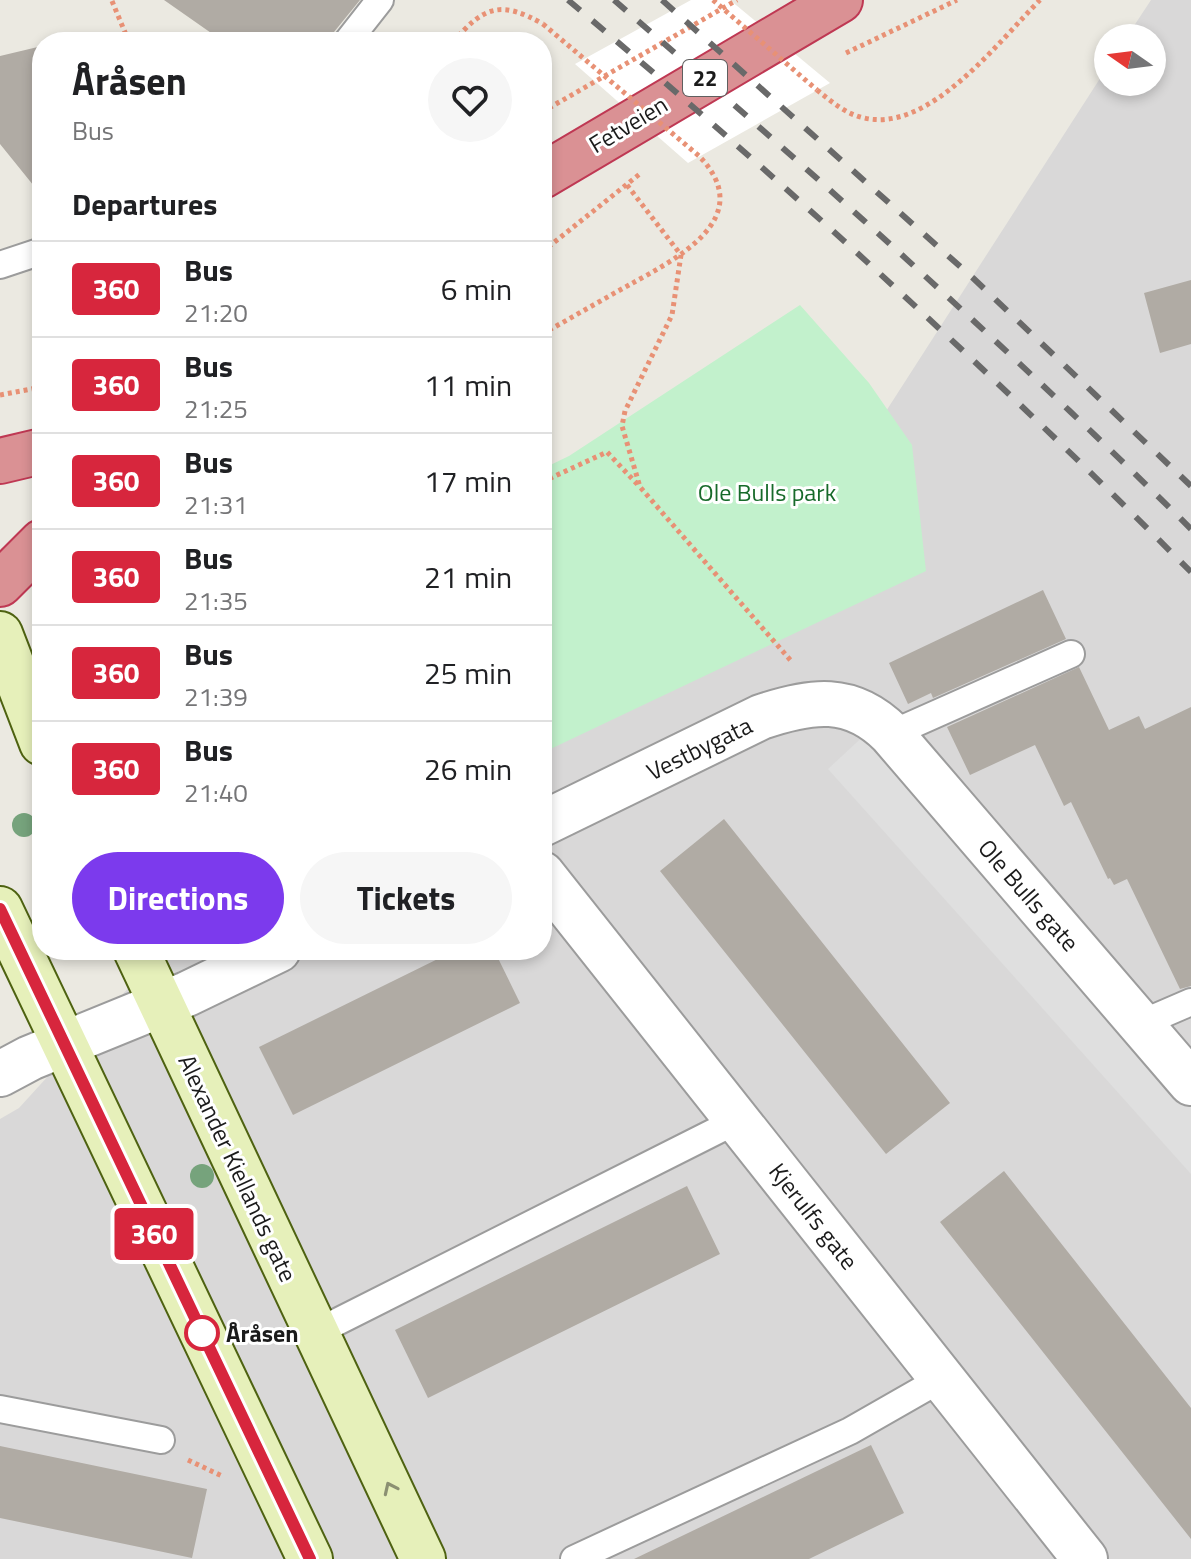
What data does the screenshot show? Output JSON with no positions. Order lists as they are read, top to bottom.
{
  "streets": {
    "highway": ["22", "Fetveien"],
    "street": [
      "Vestbygata",
      "Ole Bulls gate",
      "Alexander Kiellands gate",
      "Kjerulfs gate"
    ]
  },
  "crossings": [
    ["Vestbygata", "Ole Bulls gate"]
  ],
  "parks": ["Ole Bulls park"],
  "places": ["Åråsen"],
  "lines": ["bus line 360"],
  "north": "left",
  "page": {
    "on_map": "360",
    "heading": [
      ["Åråsen", "Bus"],
      "Departures"
    ],
    "list": [
      {
        "mark": "360",
        "name": "Bus",
        "note": "21:20",
        "value": "6 min"
      },
      {
        "mark": "360",
        "name": "Bus",
        "note": "21:25",
        "value": "11 min"
      },
      {
        "mark": "360",
        "name": "Bus",
        "note": "21:31",
        "value": "17 min"
      },
      {
        "mark": "360",
        "name": "Bus",
        "note": "21:35",
        "value": "21 min"
      },
      {
        "mark": "360",
        "name": "Bus",
        "note": "21:39",
        "value": "25 min"
      },
      {
        "mark": "360",
        "name": "Bus",
        "note": "21:40",
        "value": "26 min"
      }
    ],
    "buttons": ["Directions", "Tickets"]
  }
}
